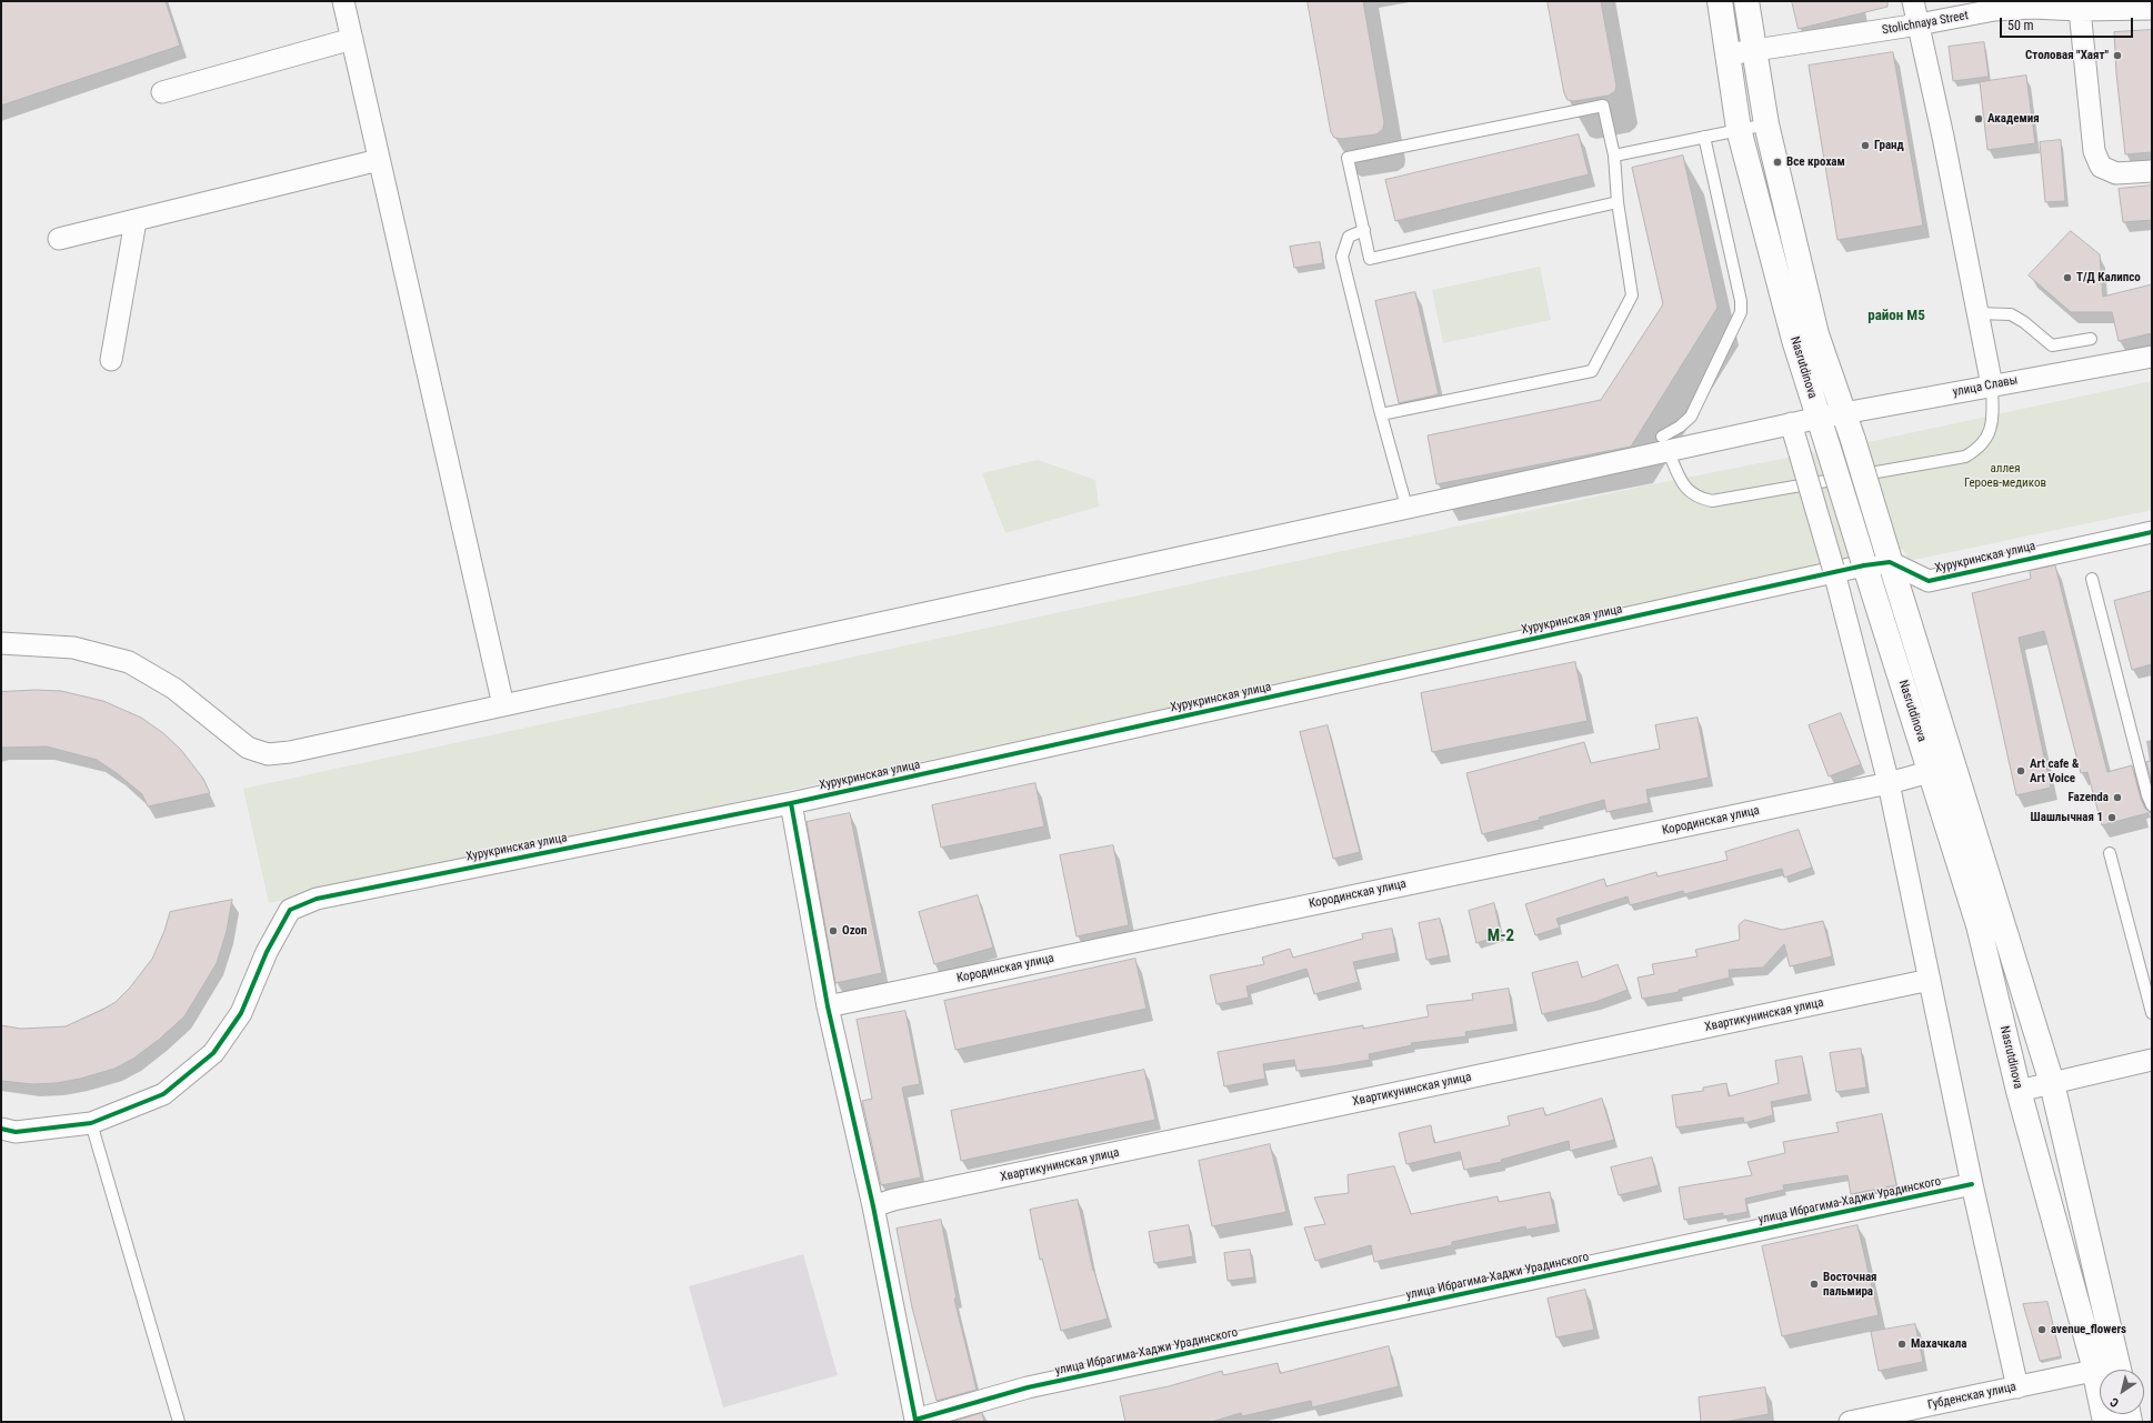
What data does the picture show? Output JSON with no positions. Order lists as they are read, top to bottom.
{
  "streets": {
    "main road": ["Nasrutdinova"],
    "street": [
      "Stolichnaya Street",
      "улица Славы",
      "Хурукринская улица",
      "Кородинская улица",
      "Хвартикунинская улица",
      "улица Ибрагима-Хаджи Урадинского",
      "Губденская улица"
    ]
  },
  "crossings": [
    ["Stolichnaya Street", "Nasrutdinova"],
    ["Nasrutdinova", "улица Славы"],
    ["Nasrutdinova", "Хурукринская улица"],
    ["Nasrutdinova", "Кородинская улица"],
    ["Nasrutdinova", "Губденская улица"],
    ["Хвартикунинская улица", "улица Ибрагима-Хаджи Урадинского"]
  ],
  "districts": ["район М5", "М-2"],
  "parks": ["аллея Героев-медиков"],
  "places": [
    "Столовая \"Хаят\"",
    "Академия",
    "Гранд",
    "Все крохам",
    "Т/Д Калипсо",
    "Art cafe & Art Voice",
    "Fazenda",
    "Шашлычная 1",
    "Ozon",
    "Восточная пальмира",
    "avenue_flowers",
    "Махачкала"
  ],
  "scale_bar": "50 m",
  "north": "bottom left"
}
